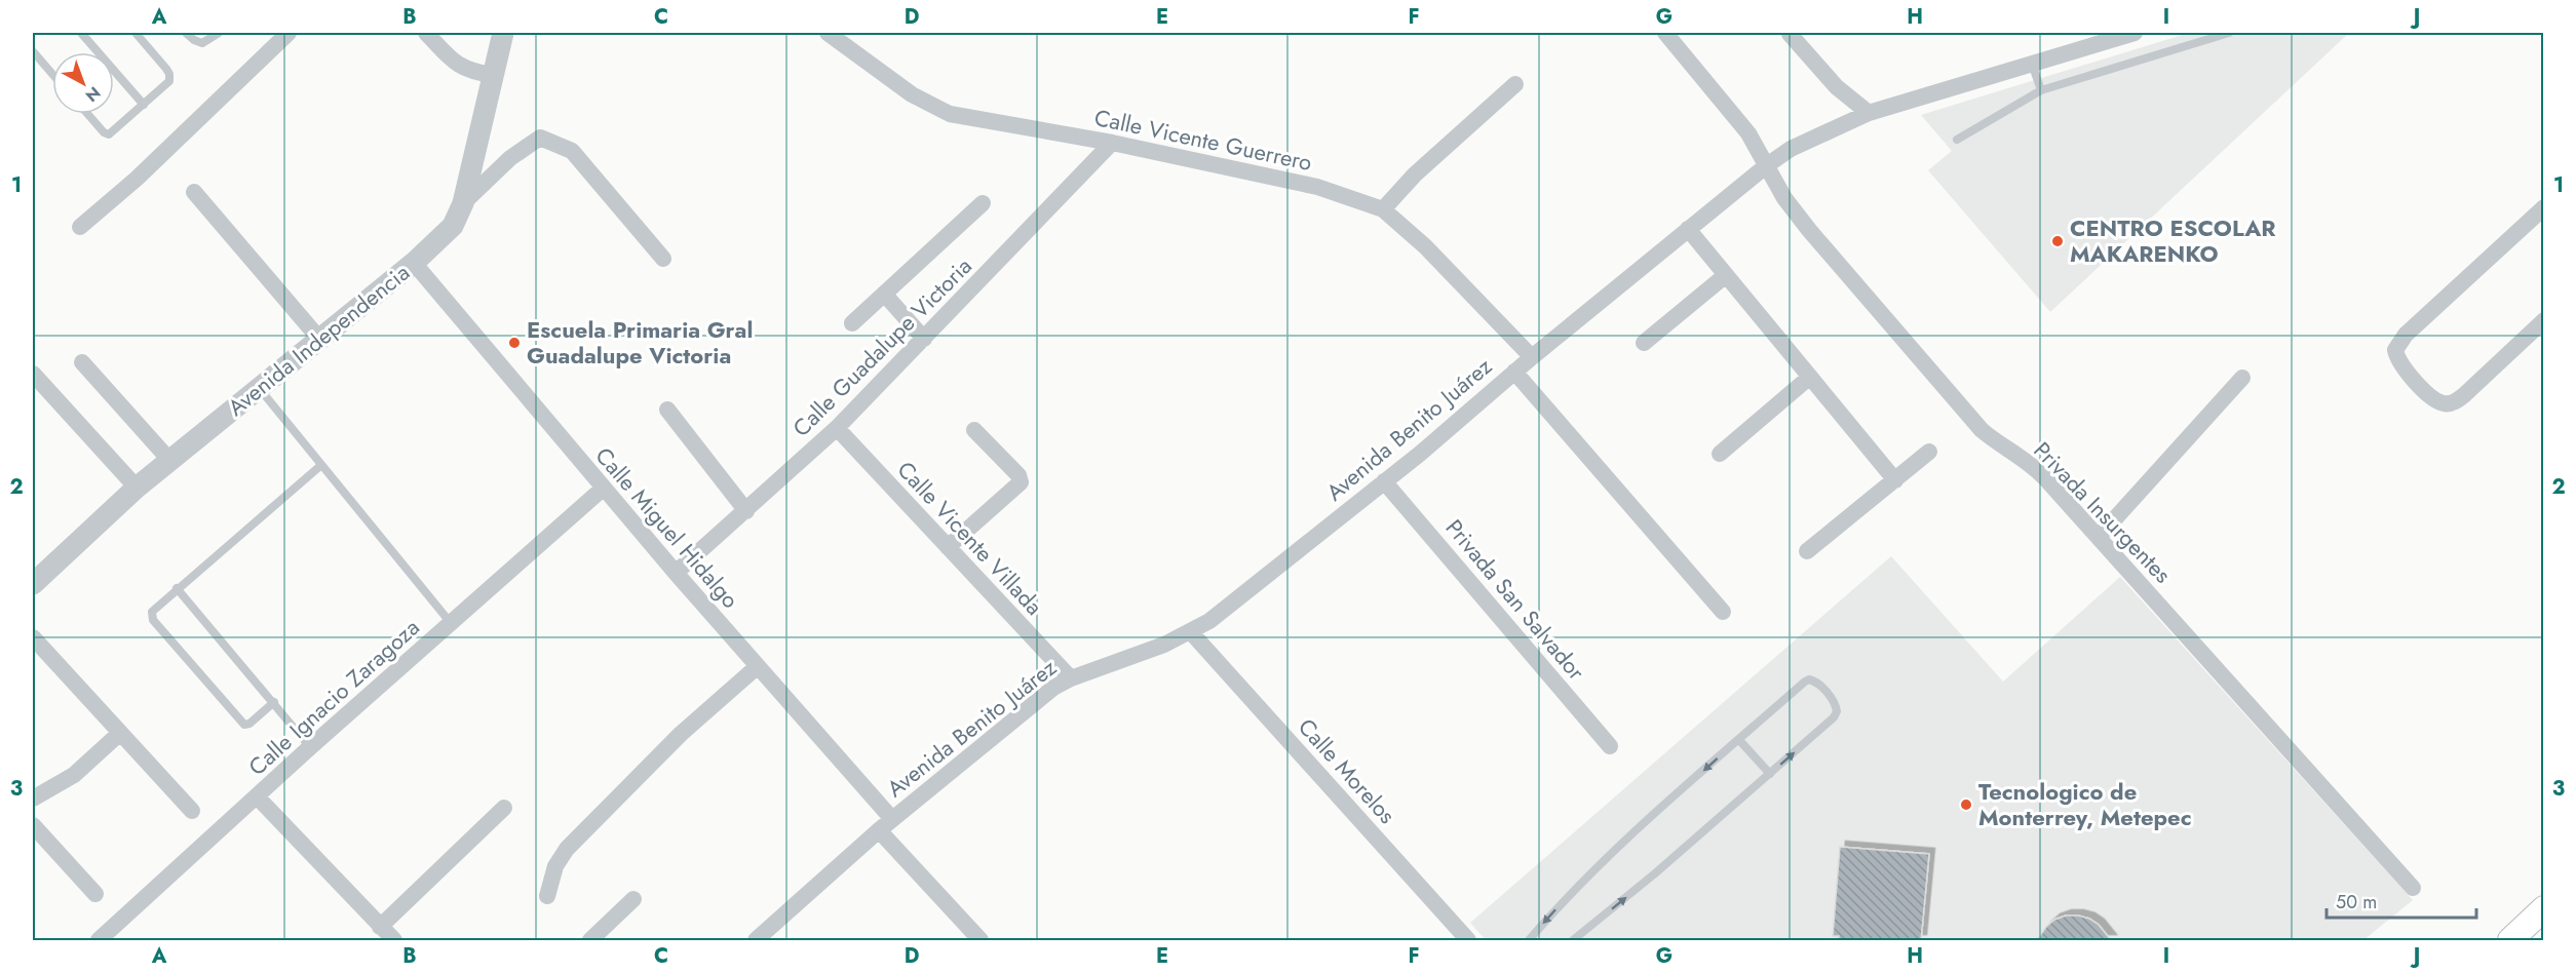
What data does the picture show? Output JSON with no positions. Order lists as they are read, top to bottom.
{
  "streets": {
    "street": [
      "Calle Vicente Guerrero",
      "Avenida Independencia",
      "Calle Guadalupe Victoria",
      "Avenida Benito Juárez",
      "Privada Insurgentes",
      "Calle Miguel Hidalgo",
      "Calle Vicente Villada",
      "Privada San Salvador",
      "Calle Ignacio Zaragoza",
      "Calle Morelos"
    ]
  },
  "crossings": [
    ["Calle Vicente Guerrero", "Calle Guadalupe Victoria"],
    ["Calle Vicente Guerrero", "Avenida Benito Juárez"],
    ["Avenida Independencia", "Calle Miguel Hidalgo"],
    ["Calle Guadalupe Victoria", "Calle Miguel Hidalgo"],
    ["Calle Guadalupe Victoria", "Calle Vicente Villada"],
    ["Avenida Benito Juárez", "Privada Insurgentes"],
    ["Avenida Benito Juárez", "Calle Miguel Hidalgo"],
    ["Avenida Benito Juárez", "Calle Vicente Villada"],
    ["Avenida Benito Juárez", "Privada San Salvador"],
    ["Avenida Benito Juárez", "Calle Morelos"],
    ["Calle Miguel Hidalgo", "Calle Ignacio Zaragoza"]
  ],
  "places": ["CENTRO ESCOLAR MAKARENKO", "Escuela Primaria Gral Guadalupe Victoria", "Tecnologico de Monterrey, Metepec"],
  "scale_bar": "50 m",
  "north": "bottom right",
  "grid": {
    "columns": [
      "A",
      "B",
      "C",
      "D",
      "E",
      "F",
      "G",
      "H",
      "I",
      "J"
    ],
    "rows": ["1", "2", "3"]
  }
}
